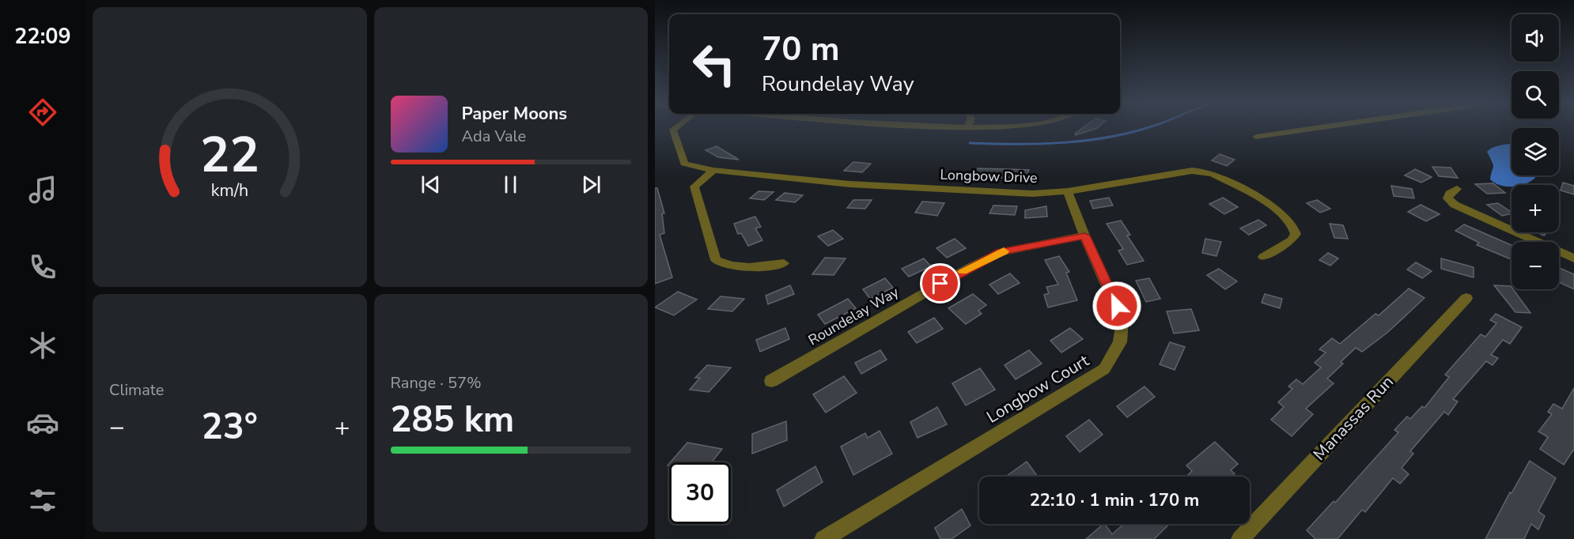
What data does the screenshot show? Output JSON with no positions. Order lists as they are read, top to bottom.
{
  "streets": {
    "street": [
      "Longbow Drive",
      "Roundelay Way",
      "Longbow Court",
      "Manassas Run"
    ]
  },
  "crossings": [
    ["Longbow Drive", "Longbow Court"],
    ["Roundelay Way", "Longbow Court"]
  ],
  "page": {
    "tabs": "22:09",
    "map_buttons": ["+", "−"],
    "turn": ["70 m", "Roundelay Way"],
    "song": ["Paper Moons", "Ada Vale"],
    "tile": [
      "Climate",
      ["Range · 57%", "285 km"]
    ],
    "heat": ["−", "23°", "+"],
    "limit": "30",
    "trip": "22:10 · 1 min · 170 m",
    "gauge": ["22", "km/h"]
  }
}
